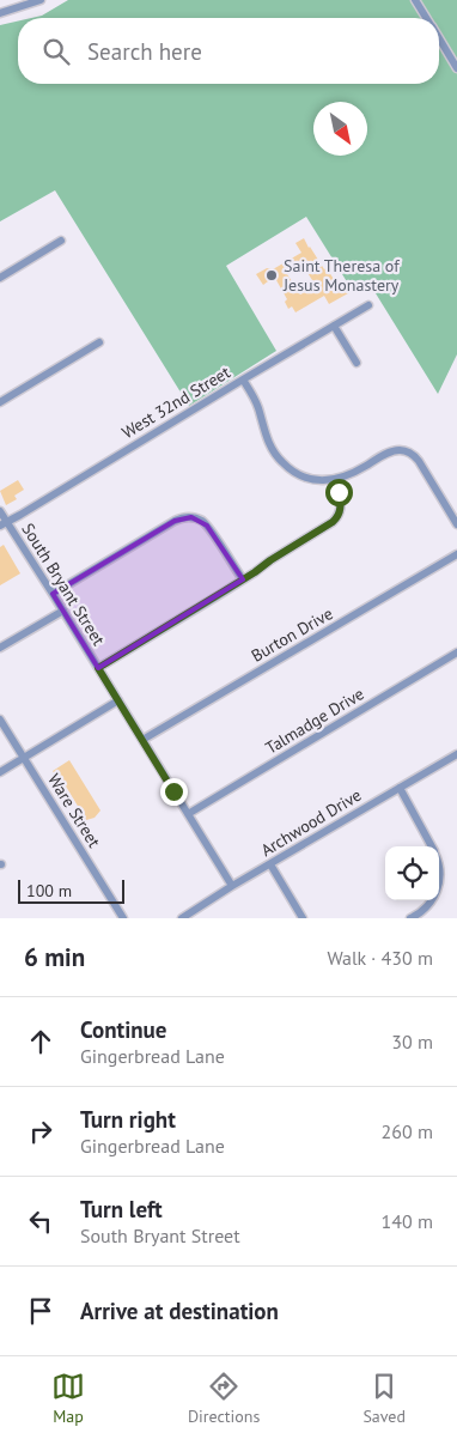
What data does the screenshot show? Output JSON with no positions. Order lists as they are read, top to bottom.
{
  "streets": {
    "street": [
      "West 32nd Street",
      "South Bryant Street",
      "Burton Drive",
      "Talmadge Drive",
      "Ware Street",
      "Archwood Drive"
    ]
  },
  "crossings": [
    ["West 32nd Street", "South Bryant Street"],
    ["South Bryant Street", "Burton Drive"],
    ["South Bryant Street", "Talmadge Drive"],
    ["South Bryant Street", "Archwood Drive"]
  ],
  "places": ["Saint Theresa of Jesus Monastery"],
  "scale_bar": "100 m",
  "north": "bottom right",
  "page": {
    "search": "Search here",
    "scale": "100 m",
    "heading": ["6 min", "Walk · 430 m"],
    "list": [
      ["Continue", "Gingerbread Lane", "30 m"],
      ["Turn right", "Gingerbread Lane", "260 m"],
      ["Turn left", "South Bryant Street", "140 m"],
      "Arrive at destination"
    ],
    "nav": ["Map", "Directions", "Saved"]
  }
}
